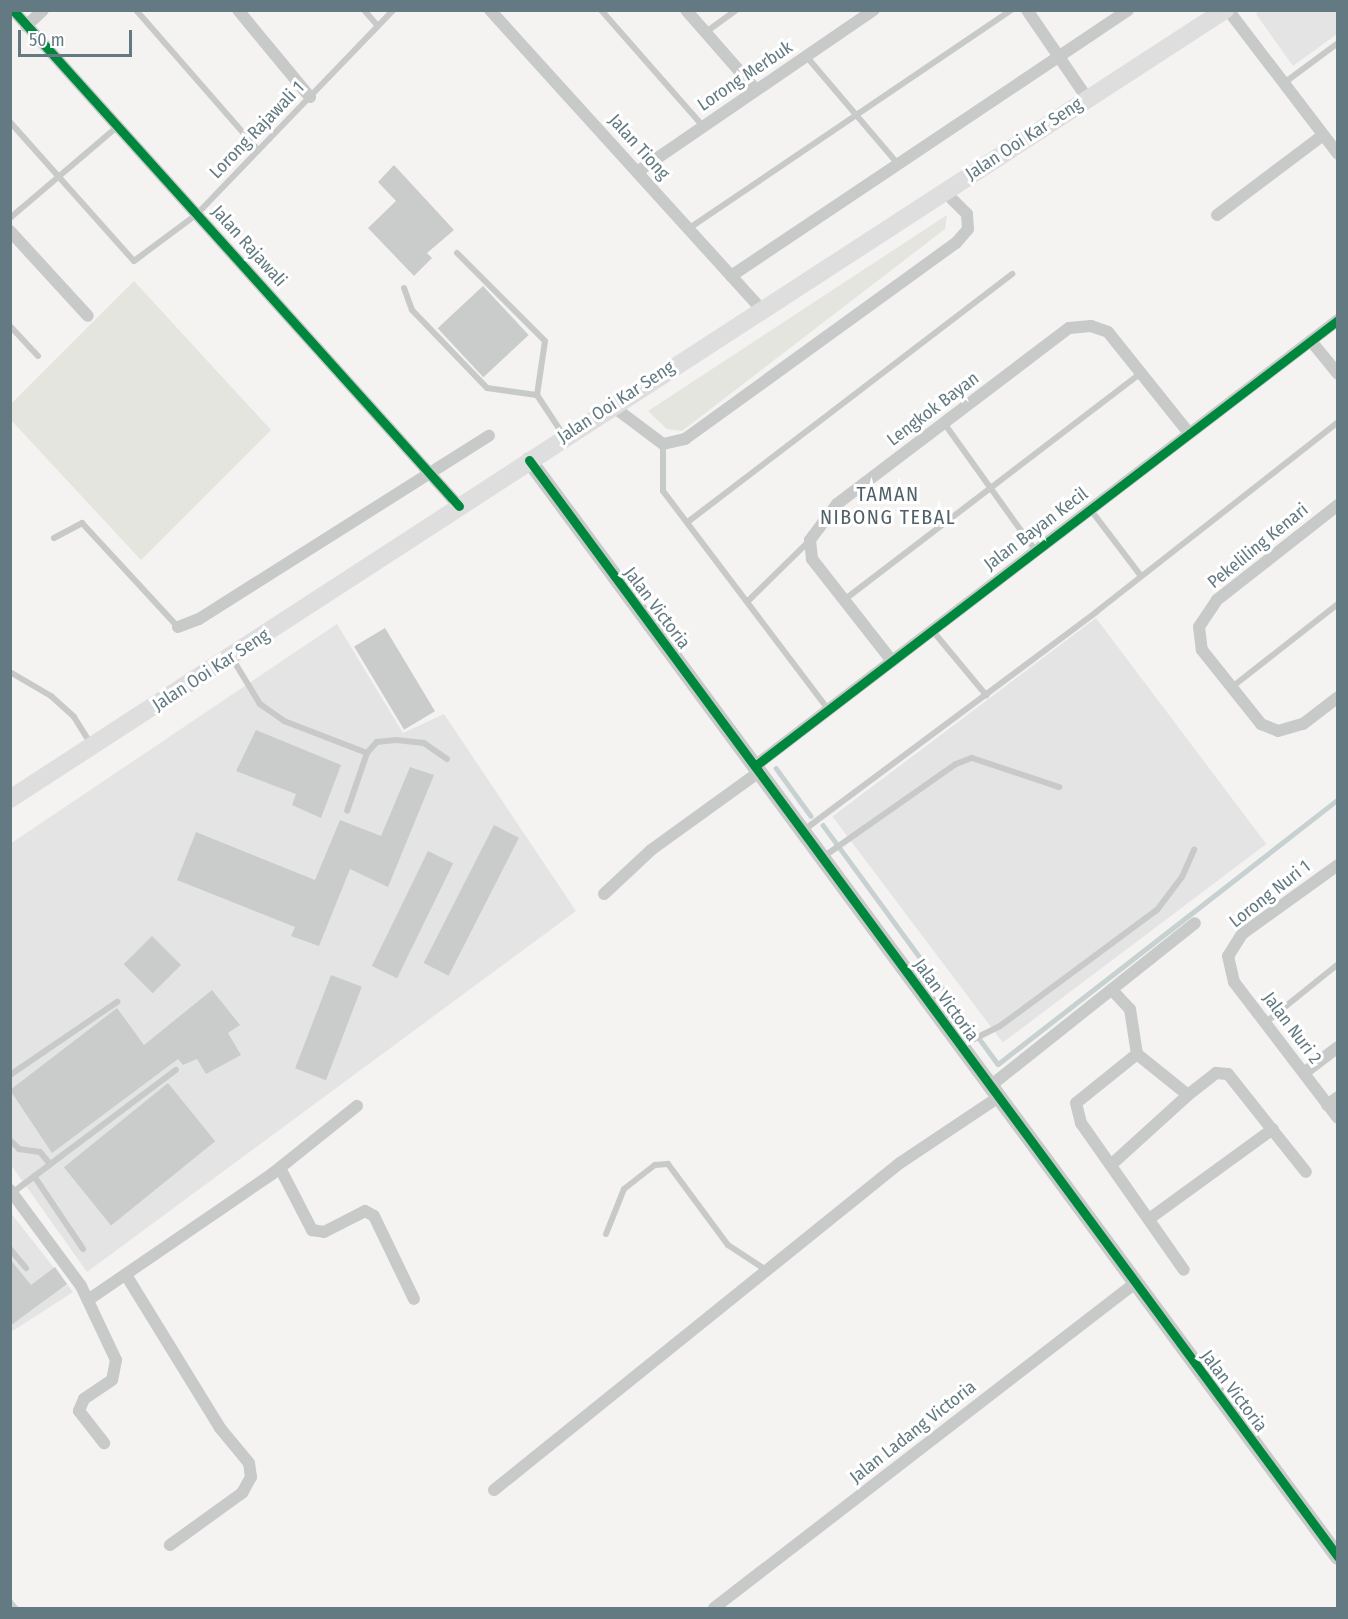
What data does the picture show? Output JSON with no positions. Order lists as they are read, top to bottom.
{
  "streets": {
    "main road": ["Jalan Ooi Kar Seng"],
    "street": [
      "Lorong Merbuk",
      "Jalan Tiong",
      "Jalan Rajawali",
      "Lengkok Bayan",
      "Jalan Bayan Kecil",
      "Pekeliling Kenari",
      "Jalan Victoria",
      "Lorong Nuri 1",
      "Jalan Nuri 2",
      "Jalan Ladang Victoria"
    ],
    "lane": ["Lorong Rajawali 1"]
  },
  "crossings": [
    ["Lorong Merbuk", "Jalan Tiong"],
    ["Lorong Rajawali 1", "Jalan Rajawali"],
    ["Jalan Ooi Kar Seng", "Jalan Tiong"],
    ["Jalan Ooi Kar Seng", "Jalan Rajawali"],
    ["Jalan Ooi Kar Seng", "Jalan Victoria"],
    ["Lengkok Bayan", "Jalan Bayan Kecil"],
    ["Jalan Bayan Kecil", "Jalan Victoria"],
    ["Jalan Victoria", "Jalan Ladang Victoria"],
    ["Lorong Nuri 1", "Jalan Nuri 2"]
  ],
  "districts": ["TAMAN NIBONG TEBAL"],
  "scale_bar": "50 m"
}
